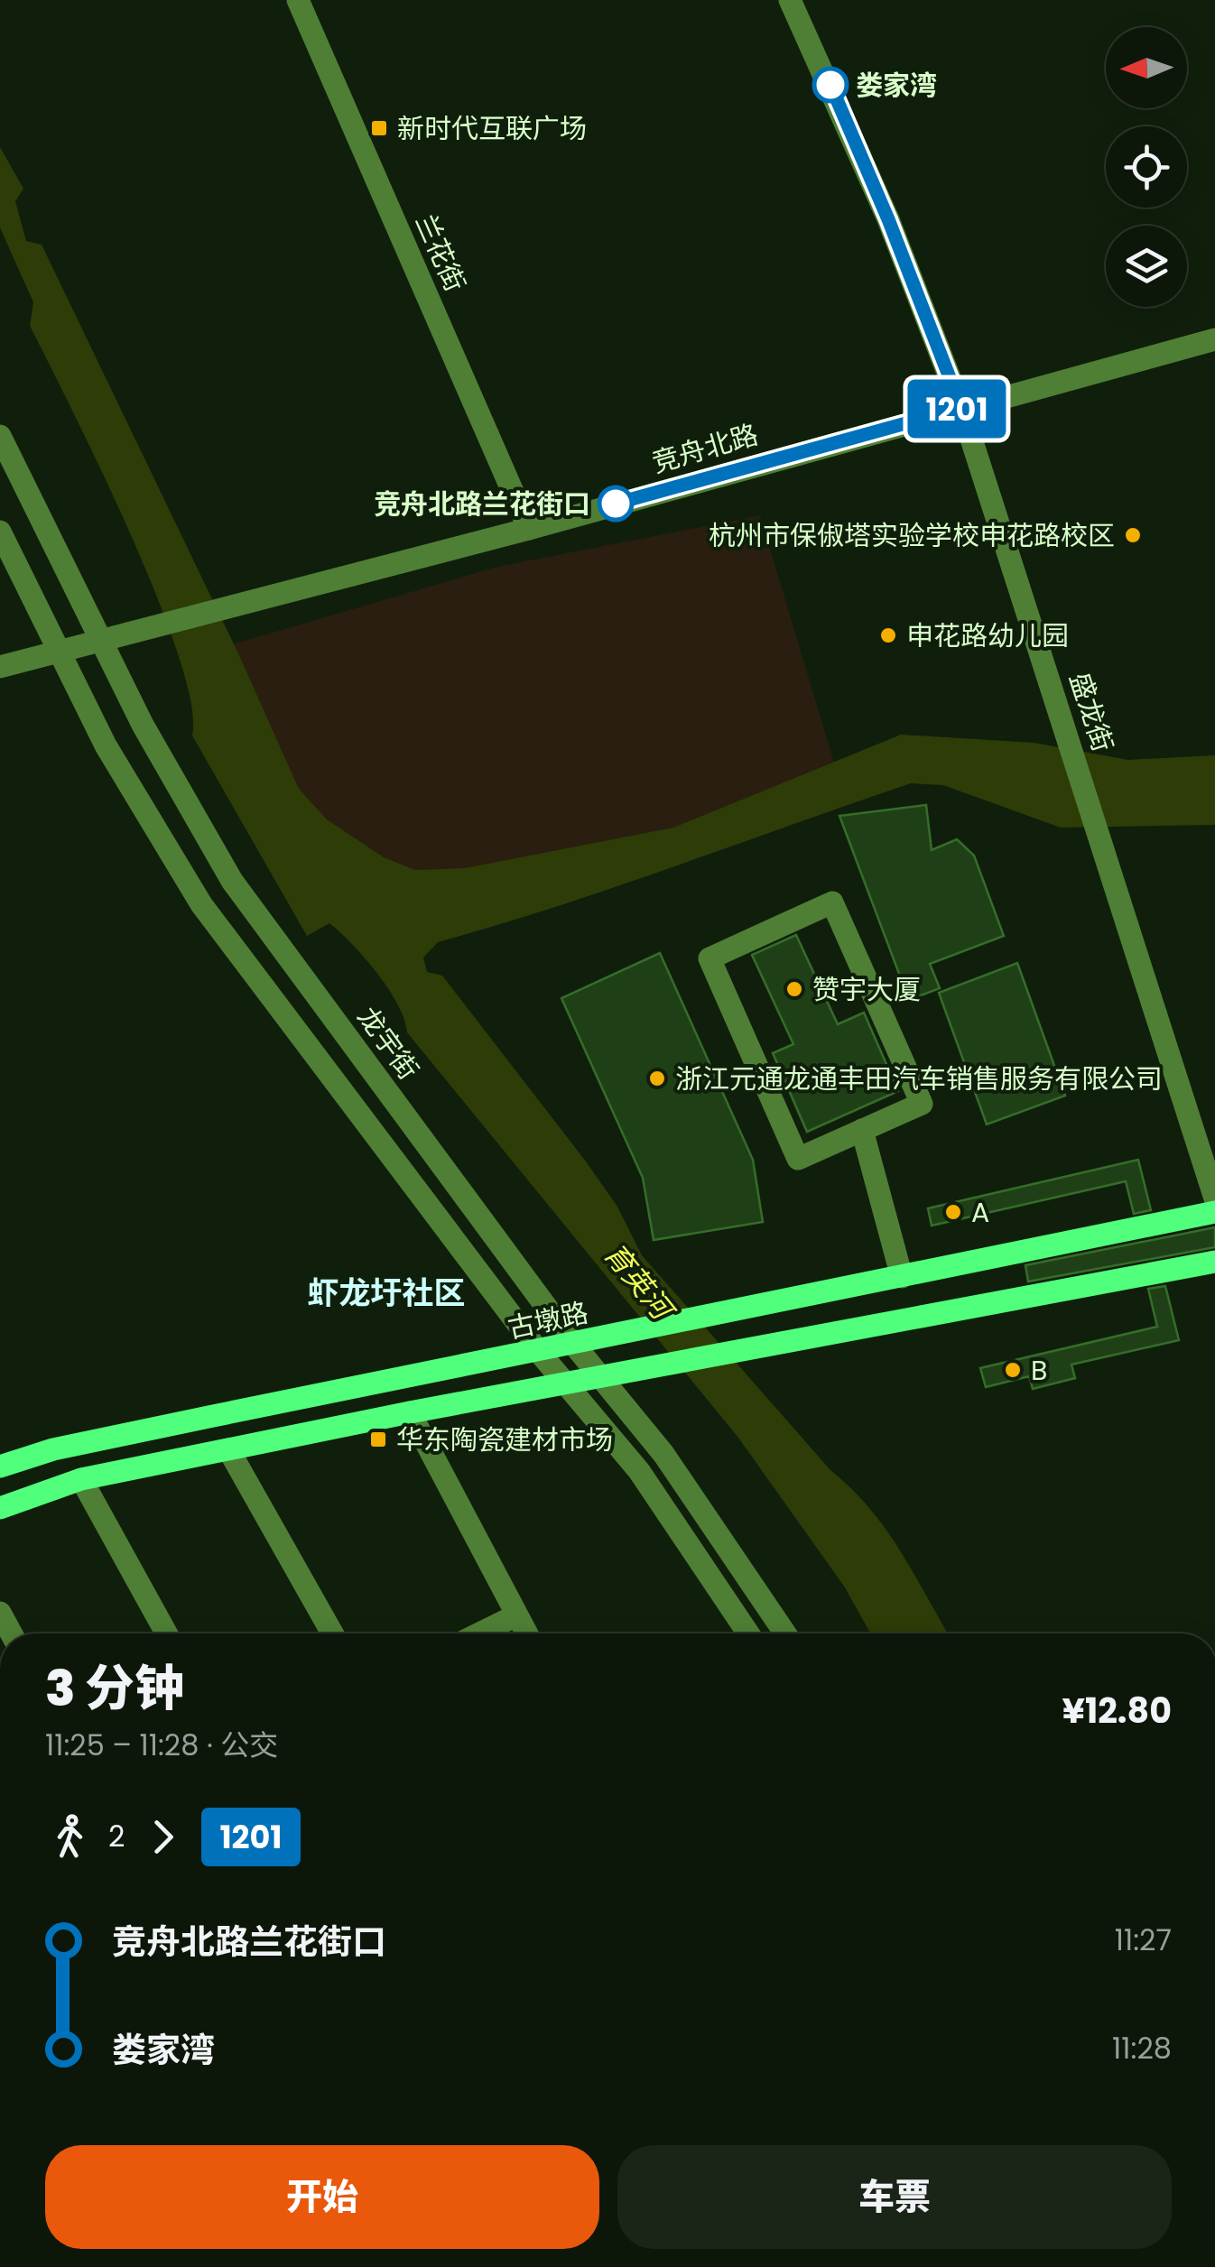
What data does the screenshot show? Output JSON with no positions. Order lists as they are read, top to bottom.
{
  "streets": {
    "main road": ["古墩路"],
    "street": [
      "兰花街",
      "竞舟北路",
      "盛龙街",
      "龙宇街"
    ]
  },
  "crossings": [
    ["兰花街", "竞舟北路"],
    ["竞舟北路", "盛龙街"],
    ["竞舟北路", "龙宇街"],
    ["龙宇街", "古墩路"]
  ],
  "districts": ["虾龙圩社区"],
  "water": ["育英河"],
  "places": {
    "other": [
      "娄家湾",
      "竞舟北路兰花街口",
      "杭州市保俶塔实验学校申花路校区",
      "申花路幼儿园",
      "赞宇大厦",
      "浙江元通龙通丰田汽车销售服务有限公司",
      "A",
      "B"
    ],
    "transit": ["新时代互联广场", "华东陶瓷建材市场"]
  },
  "lines": ["bus line 1201"],
  "north": "left",
  "page": {
    "on_map": "1201",
    "heading": ["3 分钟", "11:25 – 11:28 · 公交", "¥12.80"],
    "legs": ["2", "1201"],
    "list": [
      {
        "name": "竞舟北路兰花街口",
        "value": "11:27"
      },
      {
        "name": "娄家湾",
        "value": "11:28"
      }
    ],
    "buttons": ["开始", "车票"]
  }
}
